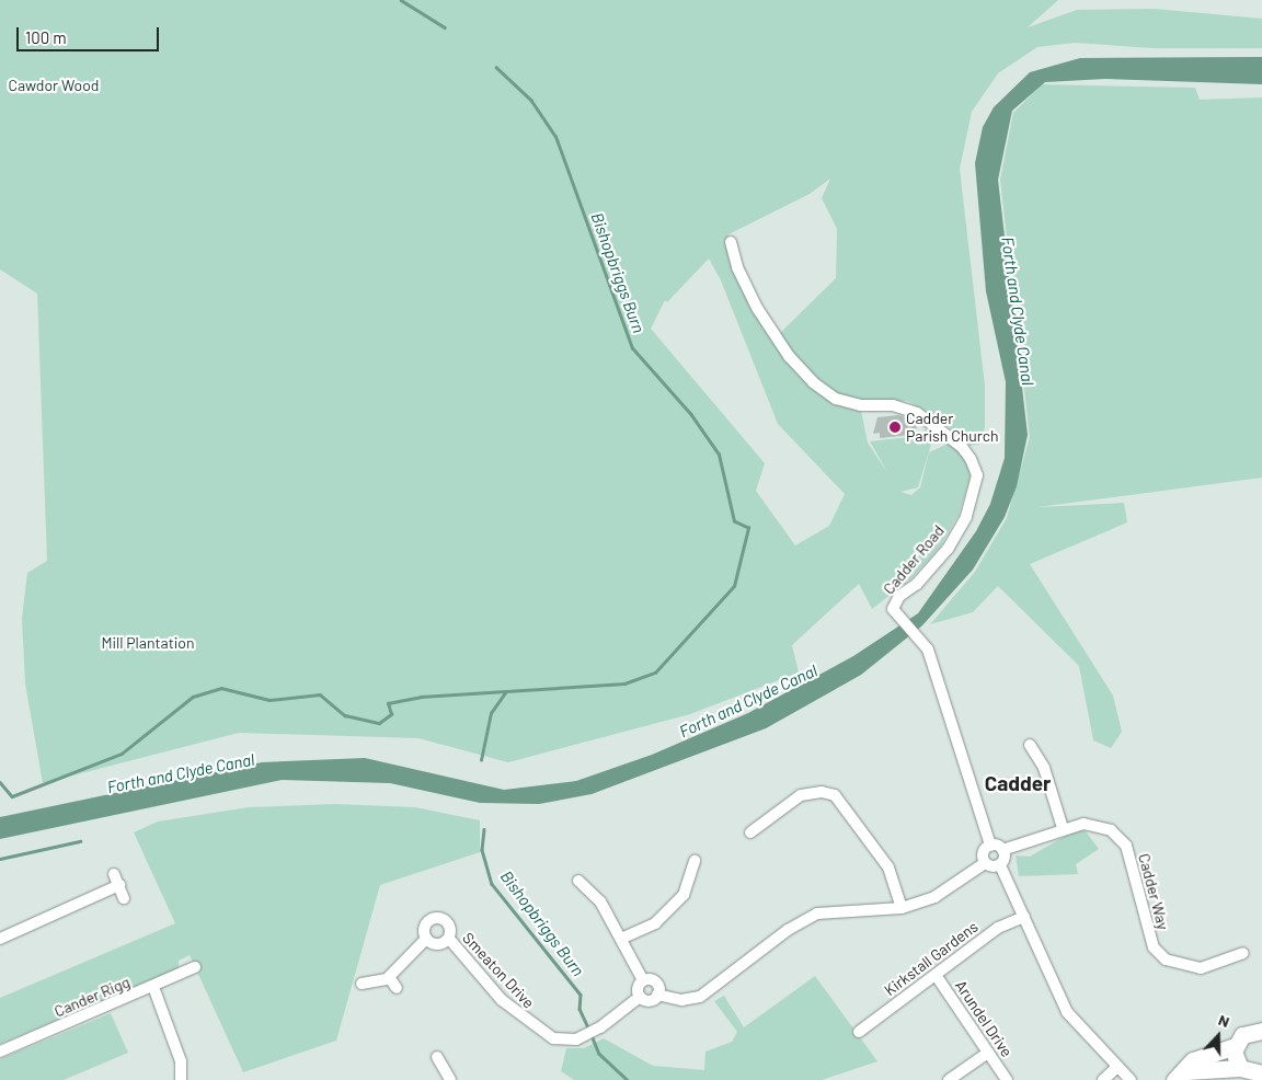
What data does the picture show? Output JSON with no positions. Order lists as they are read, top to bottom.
{
  "streets": {
    "street": [
      "Cadder Road",
      "Cadder Way",
      "Kirkstall Gardens",
      "Smeaton Drive",
      "Cander Rigg",
      "Arundel Drive"
    ]
  },
  "crossings": [
    ["Kirkstall Gardens", "Arundel Drive"]
  ],
  "districts": ["Cadder"],
  "water": ["Bishopbriggs Burn", "Forth and Clyde Canal"],
  "parks": ["Cawdor Wood", "Mill Plantation"],
  "places": ["Cadder Parish Church"],
  "scale_bar": "100 m",
  "north": "top"
}
